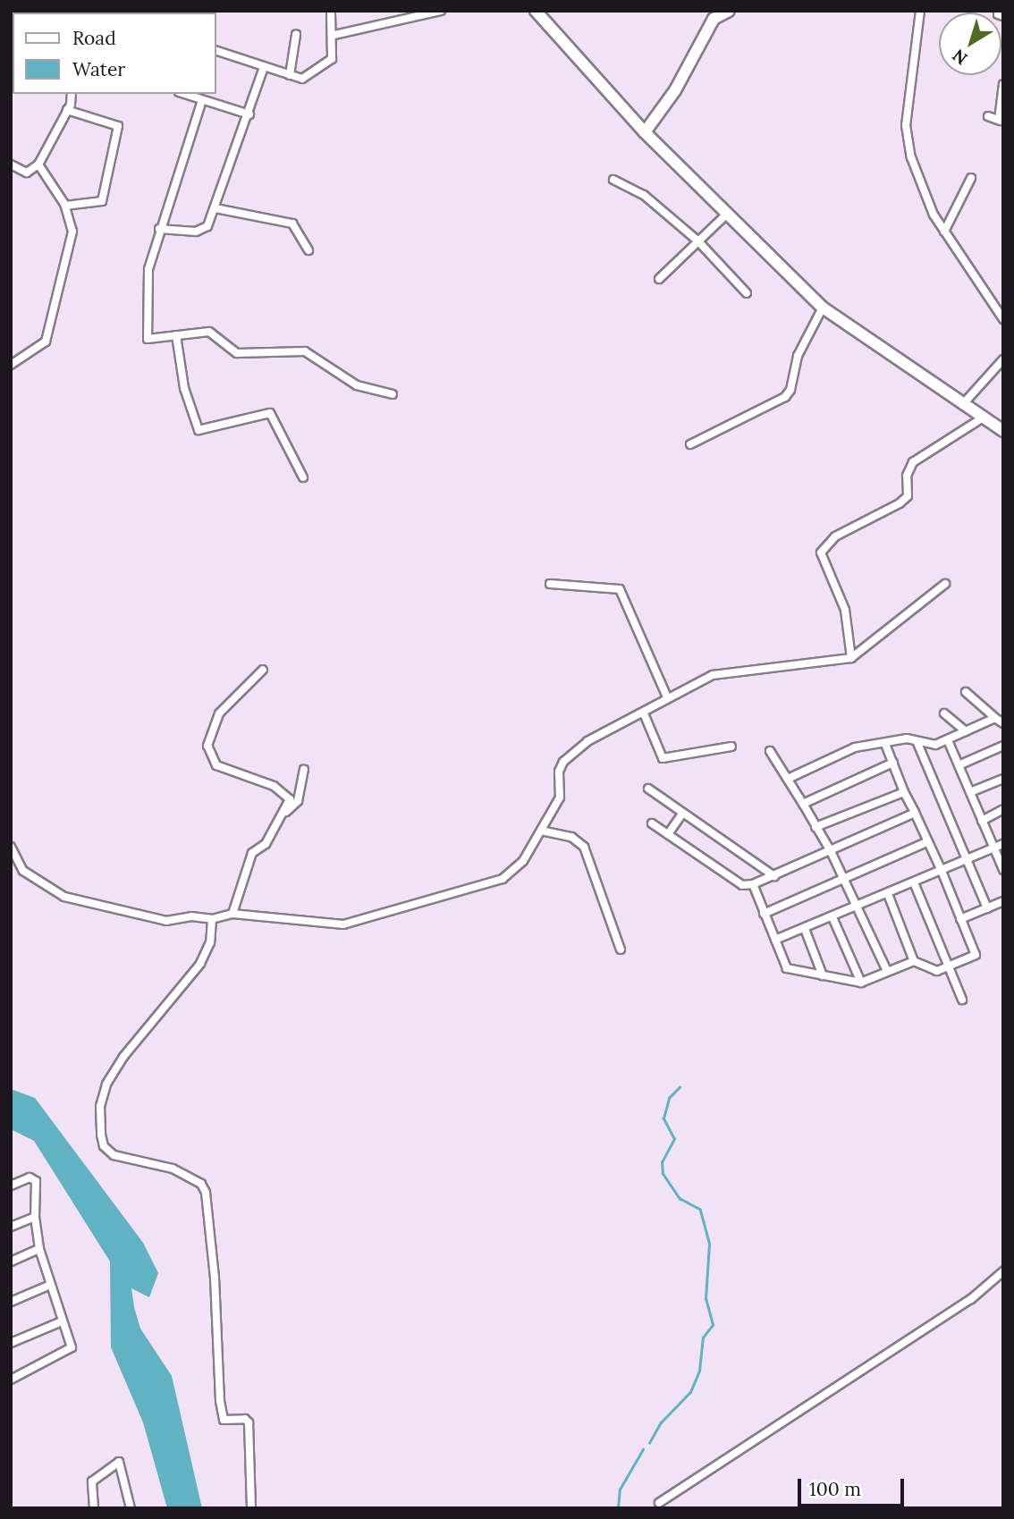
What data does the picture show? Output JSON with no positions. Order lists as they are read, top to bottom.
{
  "legend": ["Road", "Water"],
  "scale_bar": "100 m",
  "north": "bottom left"
}
